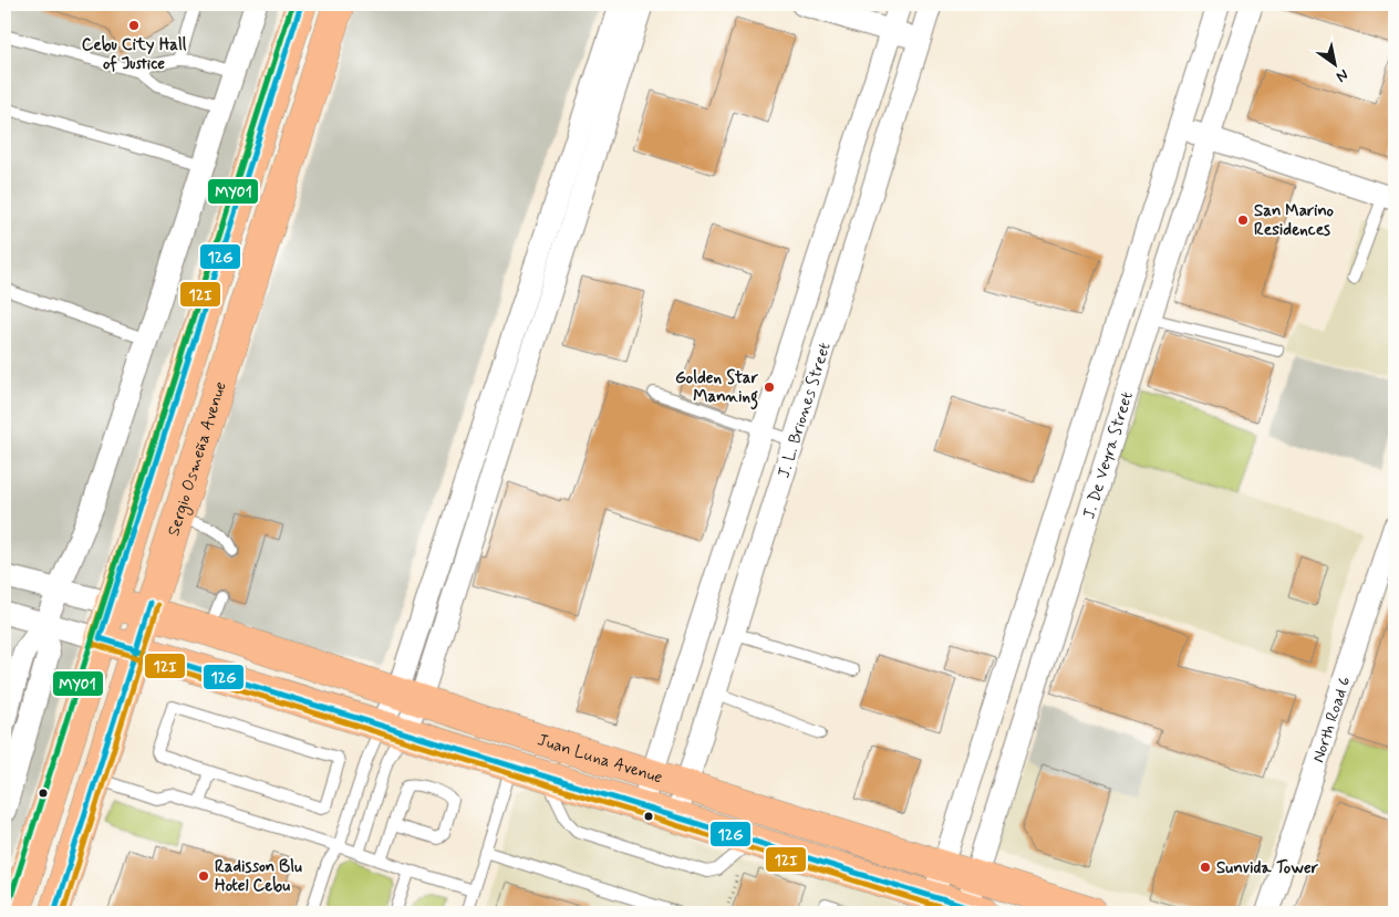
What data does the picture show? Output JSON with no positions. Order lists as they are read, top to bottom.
{
  "streets": {
    "main road": ["Sergio Osmeña Avenue", "Juan Luna Avenue"],
    "street": ["J. L. Briones Street", "J. De Veyra Street", "North Road 6"]
  },
  "crossings": [
    ["J. L. Briones Street", "Juan Luna Avenue"],
    ["J. De Veyra Street", "Juan Luna Avenue"],
    ["Sergio Osmeña Avenue", "Juan Luna Avenue"]
  ],
  "places": [
    "Cebu City Hall of Justice",
    "San Marino Residences",
    "Golden Star Manning",
    "Sunvida Tower",
    "Radisson Blu Hotel Cebu"
  ],
  "lines": ["transit line 12G", "transit line 12I", "transit line MY01"],
  "north": "bottom right"
}
